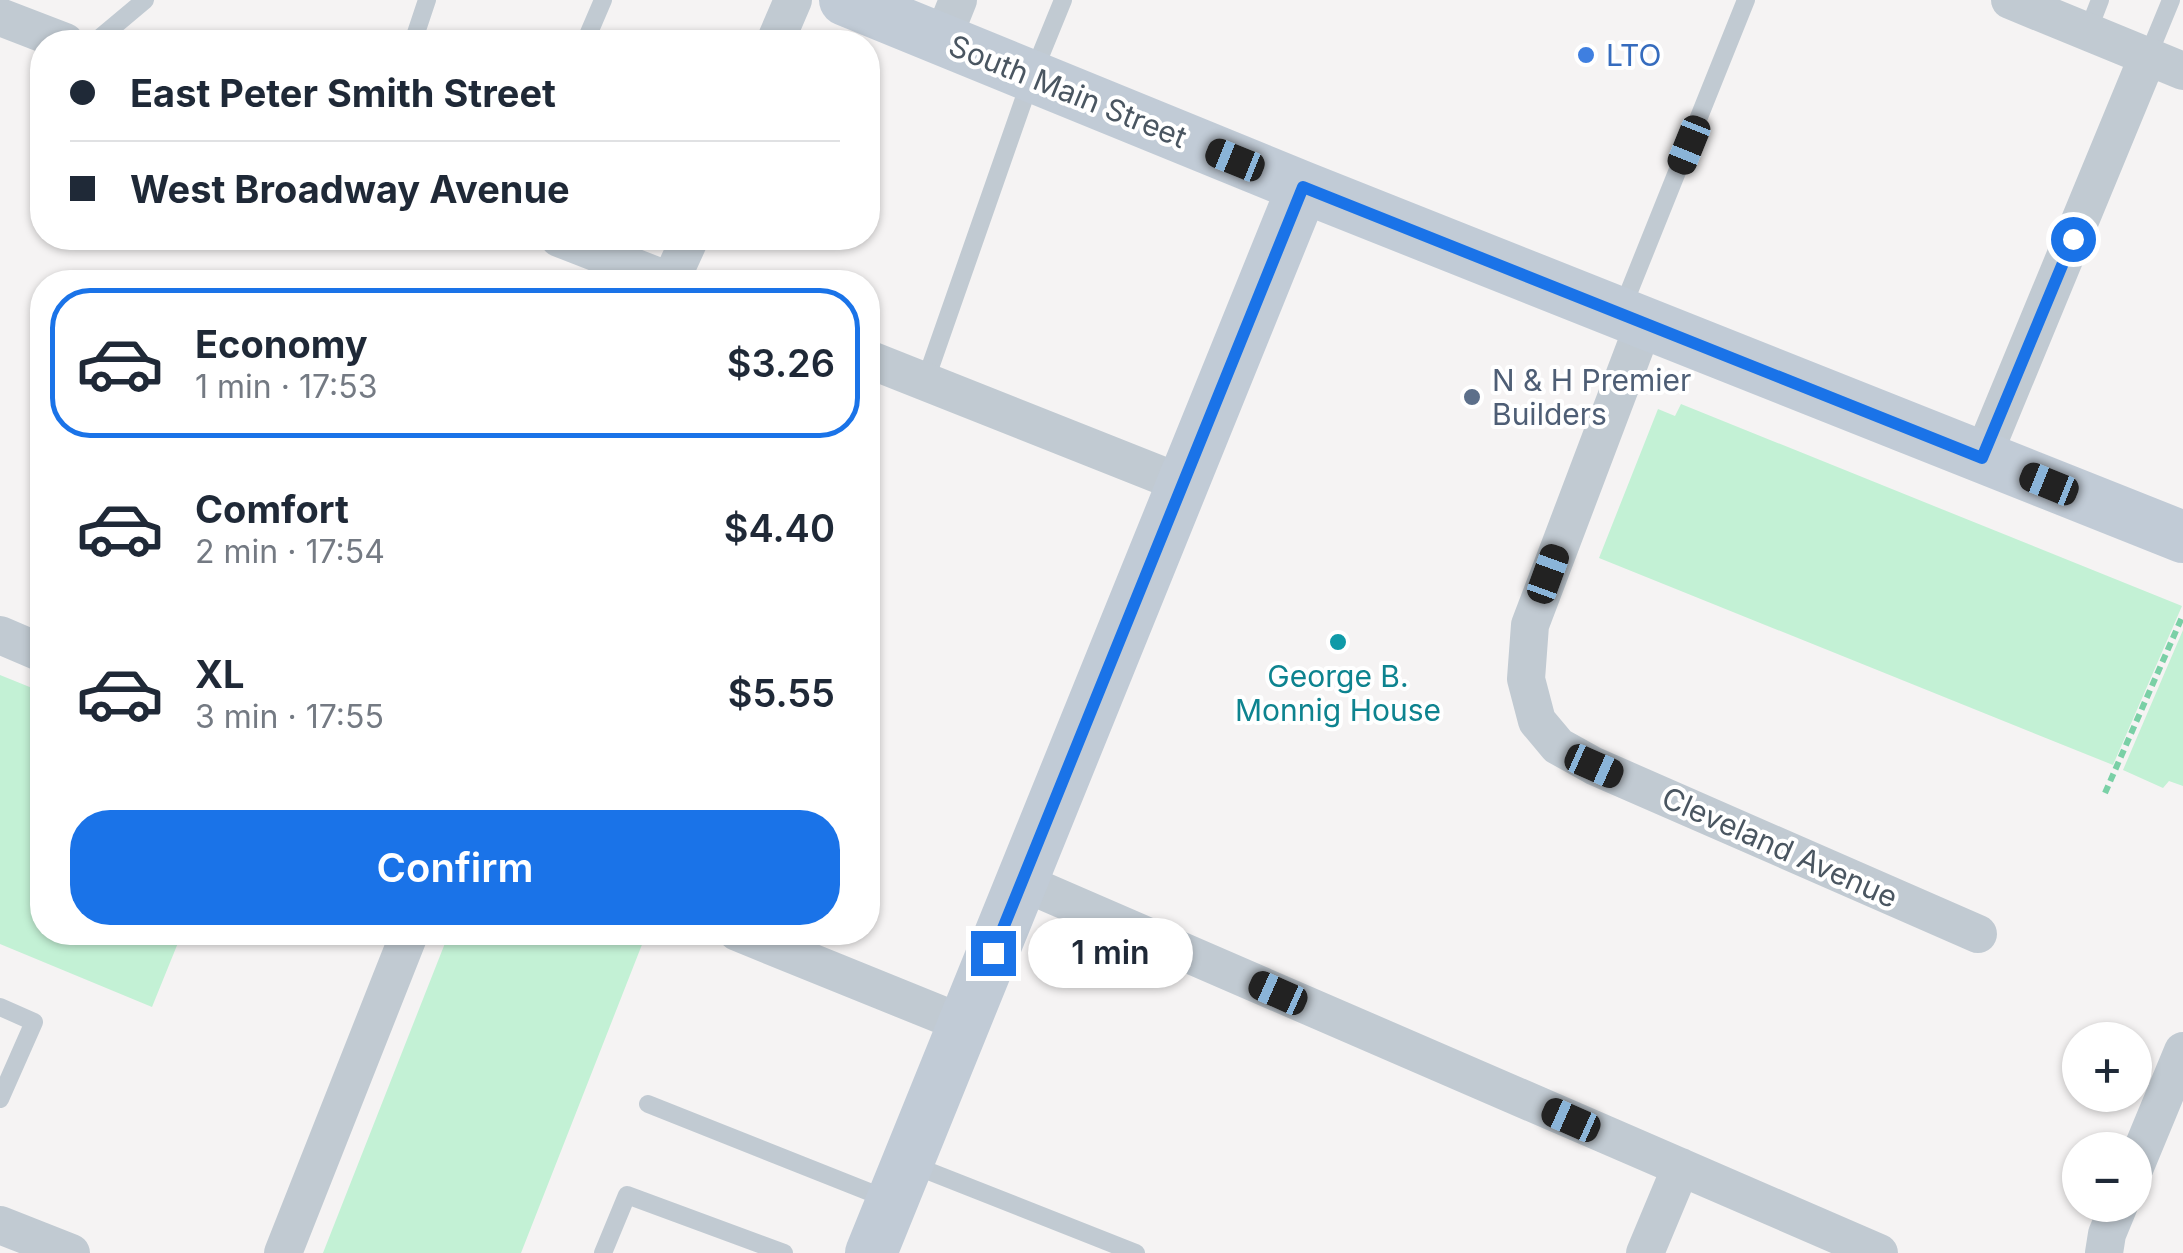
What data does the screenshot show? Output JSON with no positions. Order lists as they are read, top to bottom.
{
  "streets": {
    "street": ["South Main Street", "Cleveland Avenue"]
  },
  "crossings": [
    ["South Main Street", "Cleveland Avenue"]
  ],
  "places": ["LTO", "N & H Premier Builders", "George B. Monnig House"],
  "page": {
    "banner": ["East Peter Smith Street", "West Broadway Avenue"],
    "list": [
      {
        "name": "Economy",
        "note": "1 min · 17:53",
        "value": "$3.26"
      },
      {
        "name": "Comfort",
        "note": "2 min · 17:54",
        "value": "$4.40"
      },
      {
        "name": "XL",
        "note": "3 min · 17:55",
        "value": "$5.55"
      }
    ],
    "buttons": "Confirm",
    "bubble": "1 min",
    "map_buttons": ["+", "−"]
  }
}
